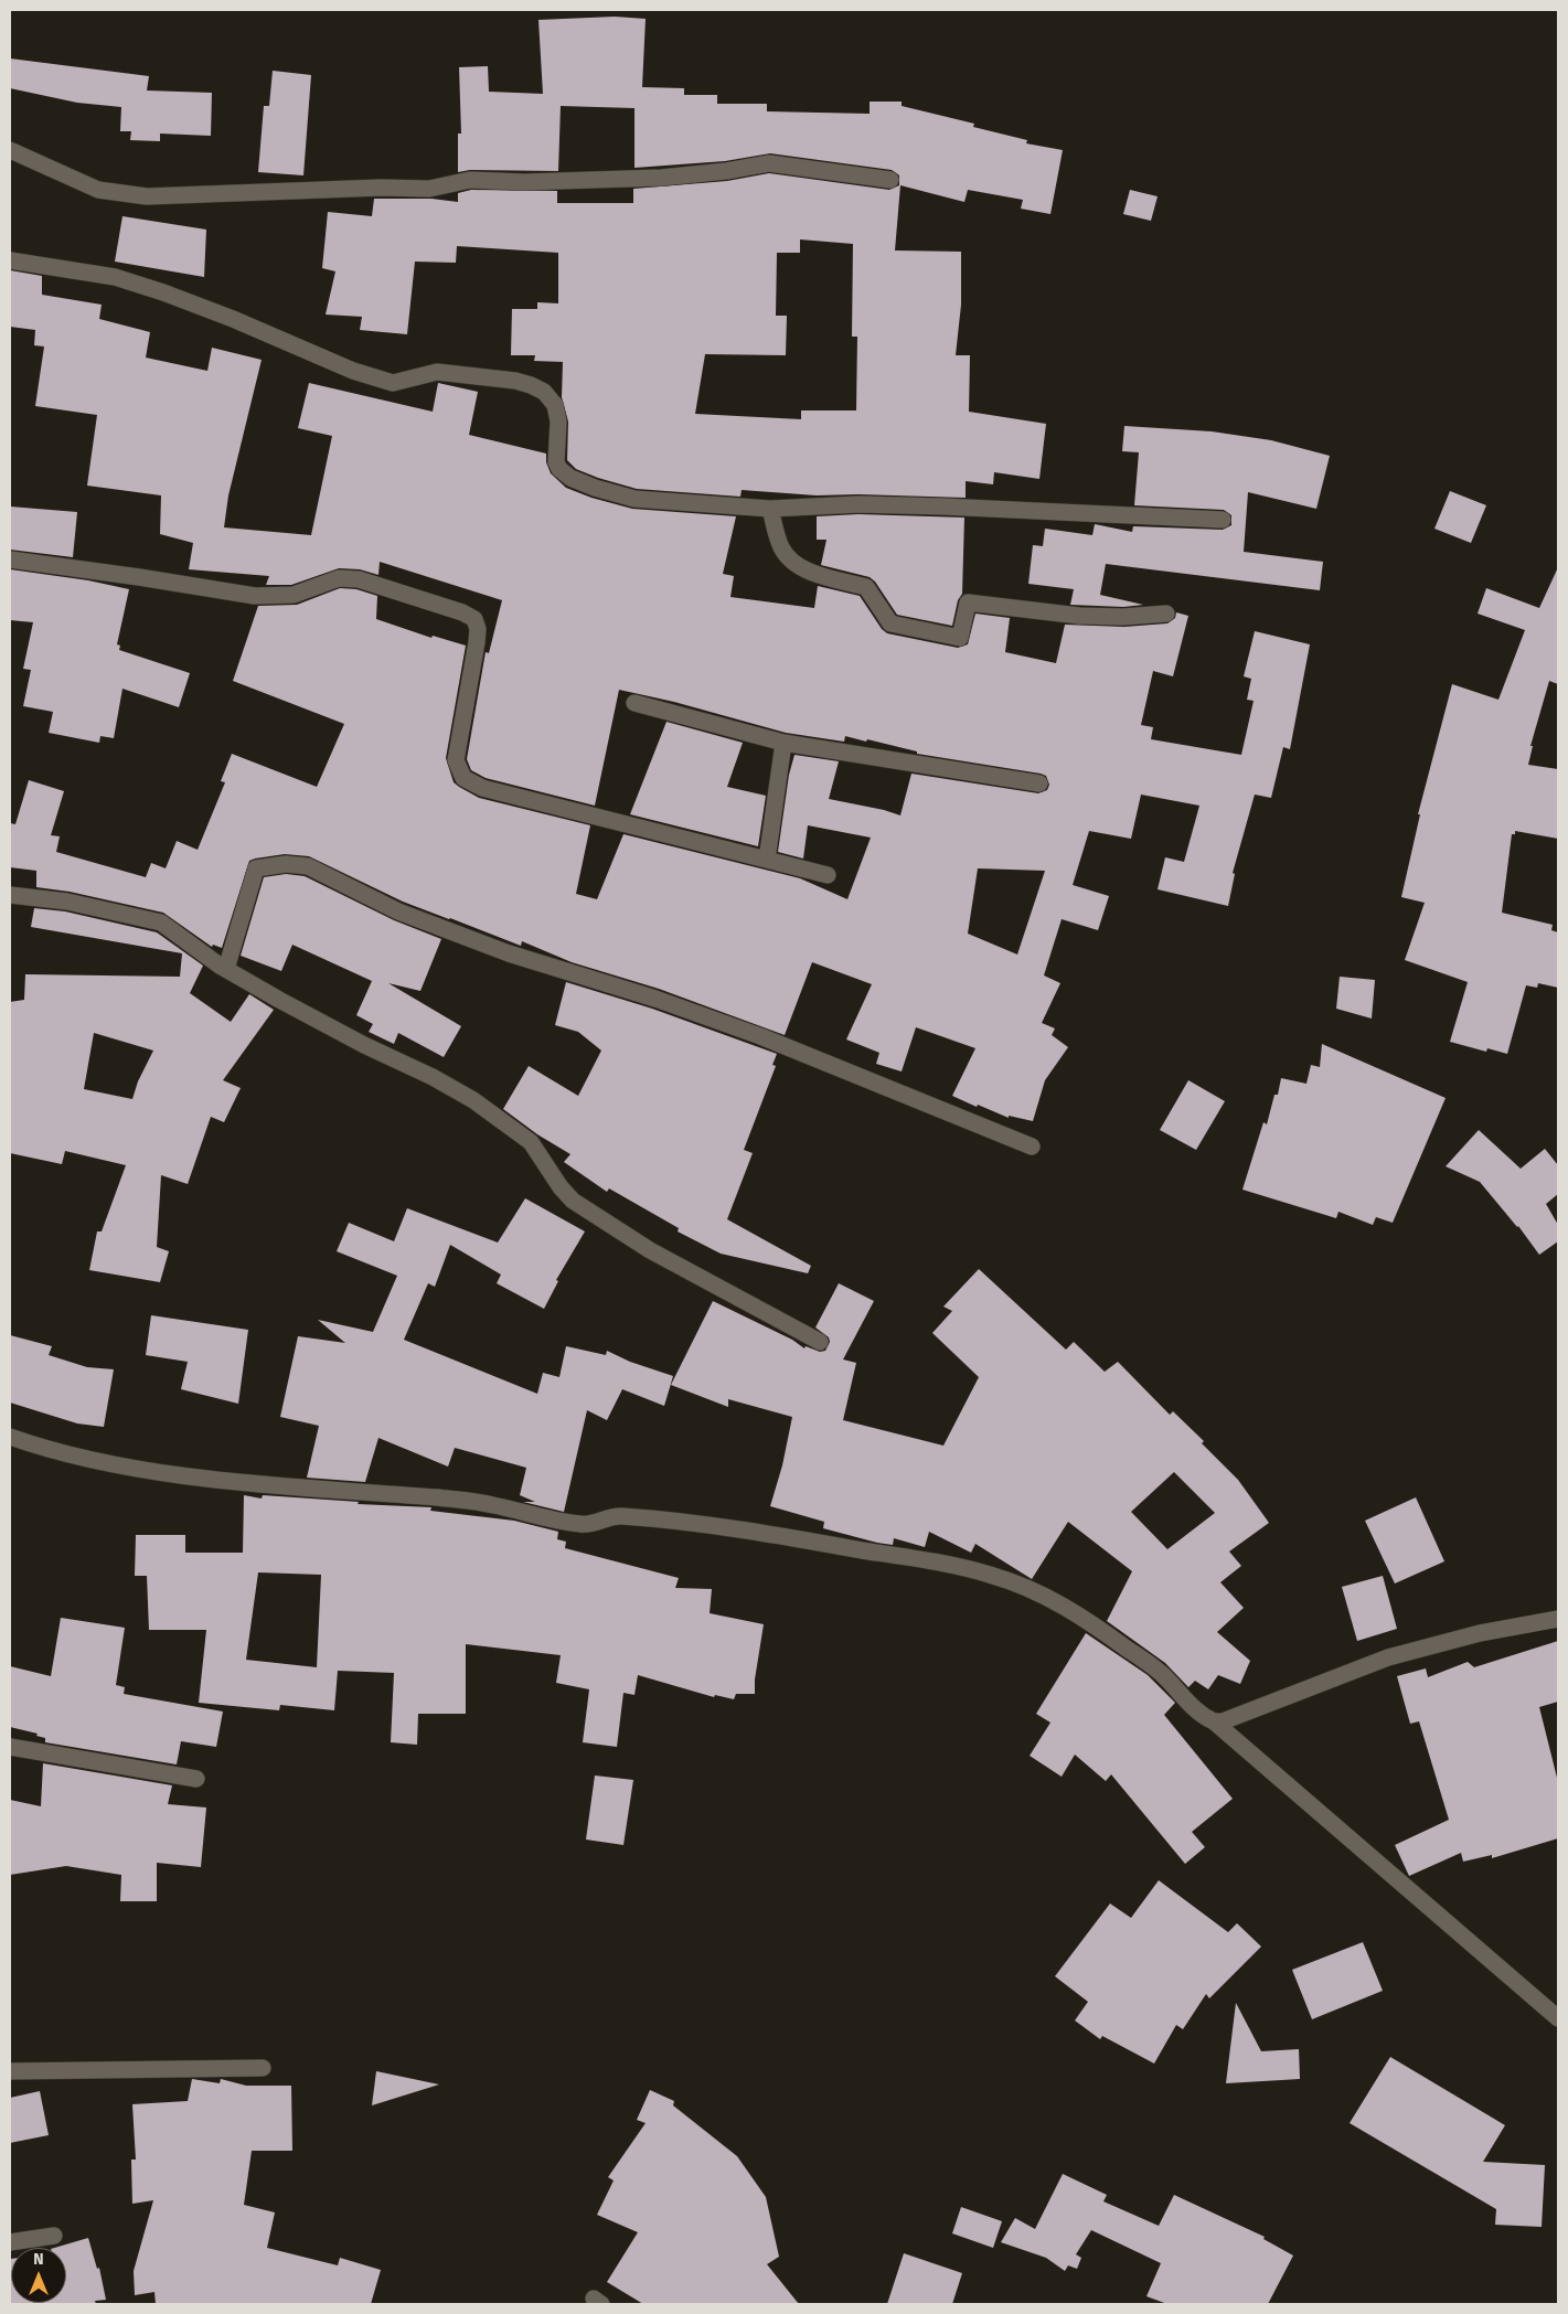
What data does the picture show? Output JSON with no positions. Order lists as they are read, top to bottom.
{
  "north": "top"
}
